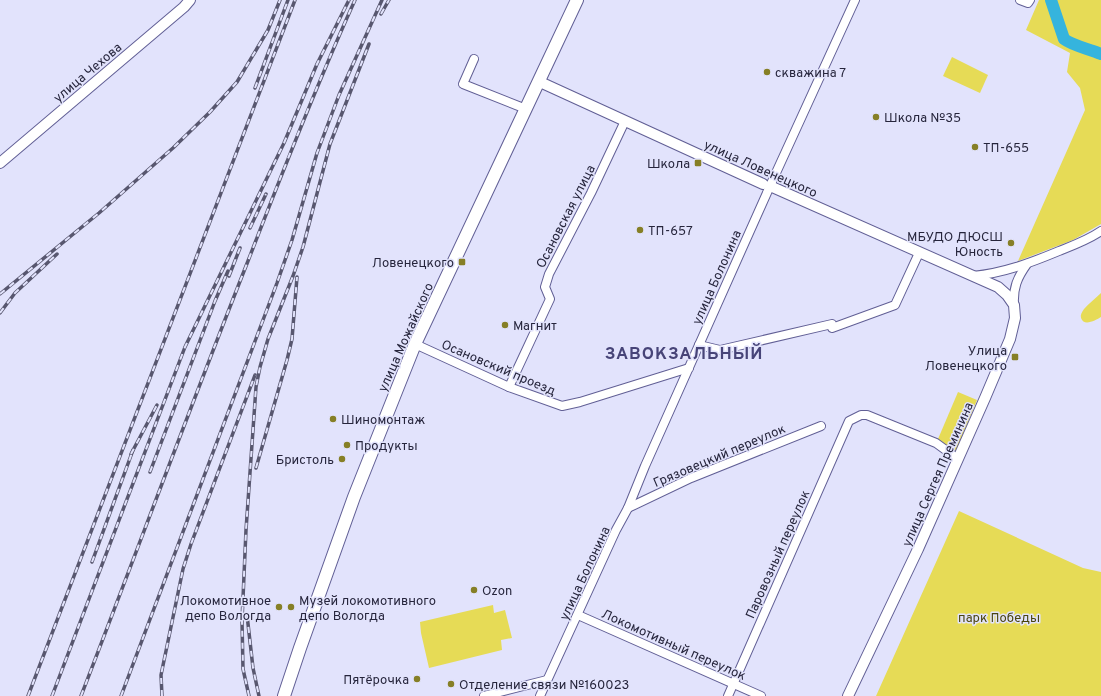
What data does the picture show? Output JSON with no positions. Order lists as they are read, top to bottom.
{
  "streets": {
    "main road": ["улица Можайского"],
    "street": [
      "улица Чехова",
      "улица Ловенецкого",
      "Осановская улица",
      "улица Болонина",
      "Осановский проезд",
      "Грязовецкий переулок",
      "улица Сергея Преминина",
      "Паровозный переулок",
      "Локомотивный переулок"
    ]
  },
  "crossings": [
    ["улица Ловенецкого", "Осановская улица"],
    ["улица Ловенецкого", "улица Болонина"],
    ["улица Ловенецкого", "улица Можайского"],
    ["Осановская улица", "Осановский проезд"],
    ["улица Болонина", "Осановский проезд"],
    ["улица Болонина", "Грязовецкий переулок"],
    ["улица Болонина", "Локомотивный переулок"],
    ["улица Можайского", "Осановский проезд"],
    ["улица Сергея Преминина", "Паровозный переулок"],
    ["Паровозный переулок", "Локомотивный переулок"]
  ],
  "districts": ["ЗАВОКЗАЛЬНЫЙ"],
  "parks": ["парк Победы"],
  "places": {
    "other": [
      "скважина 7",
      "Школа №35",
      "ТП-655",
      "ТП-657",
      "МБУДО ДЮСШ Юность",
      "Магнит",
      "Шиномонтаж",
      "Продукты",
      "Бристоль",
      "Ozon",
      "Локомотивное депо Вологда",
      "Музей локомотивного депо Вологда",
      "Пятёрочка",
      "Отделение связи №160023"
    ],
    "transit": ["Школа", "Ловенецкого", "Улица Ловенецкого"]
  }
}
